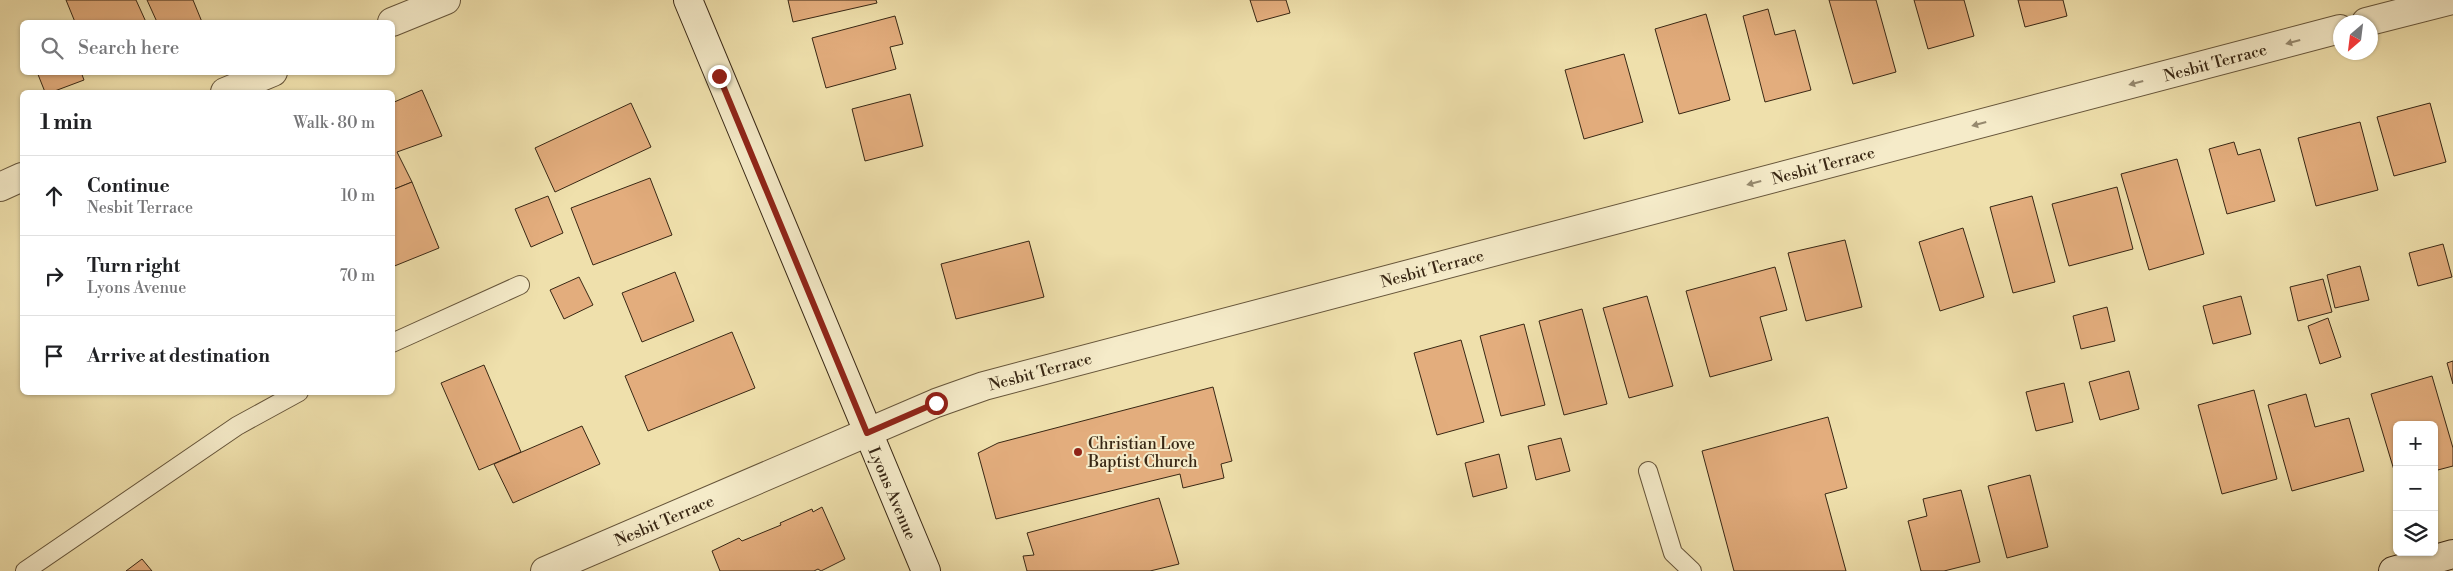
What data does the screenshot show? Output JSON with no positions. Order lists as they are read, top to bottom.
{
  "streets": {
    "street": ["Nesbit Terrace", "Lyons Avenue"]
  },
  "crossings": [
    ["Nesbit Terrace", "Lyons Avenue"]
  ],
  "one_way": ["Nesbit Terrace"],
  "places": ["Christian Love Baptist Church"],
  "north": "bottom left",
  "page": {
    "search": "Search here",
    "heading": ["1 min", "Walk · 80 m"],
    "list": [
      ["Continue", "Nesbit Terrace", "10 m"],
      ["Turn right", "Lyons Avenue", "70 m"],
      "Arrive at destination"
    ],
    "map_buttons": ["+", "−"]
  }
}
